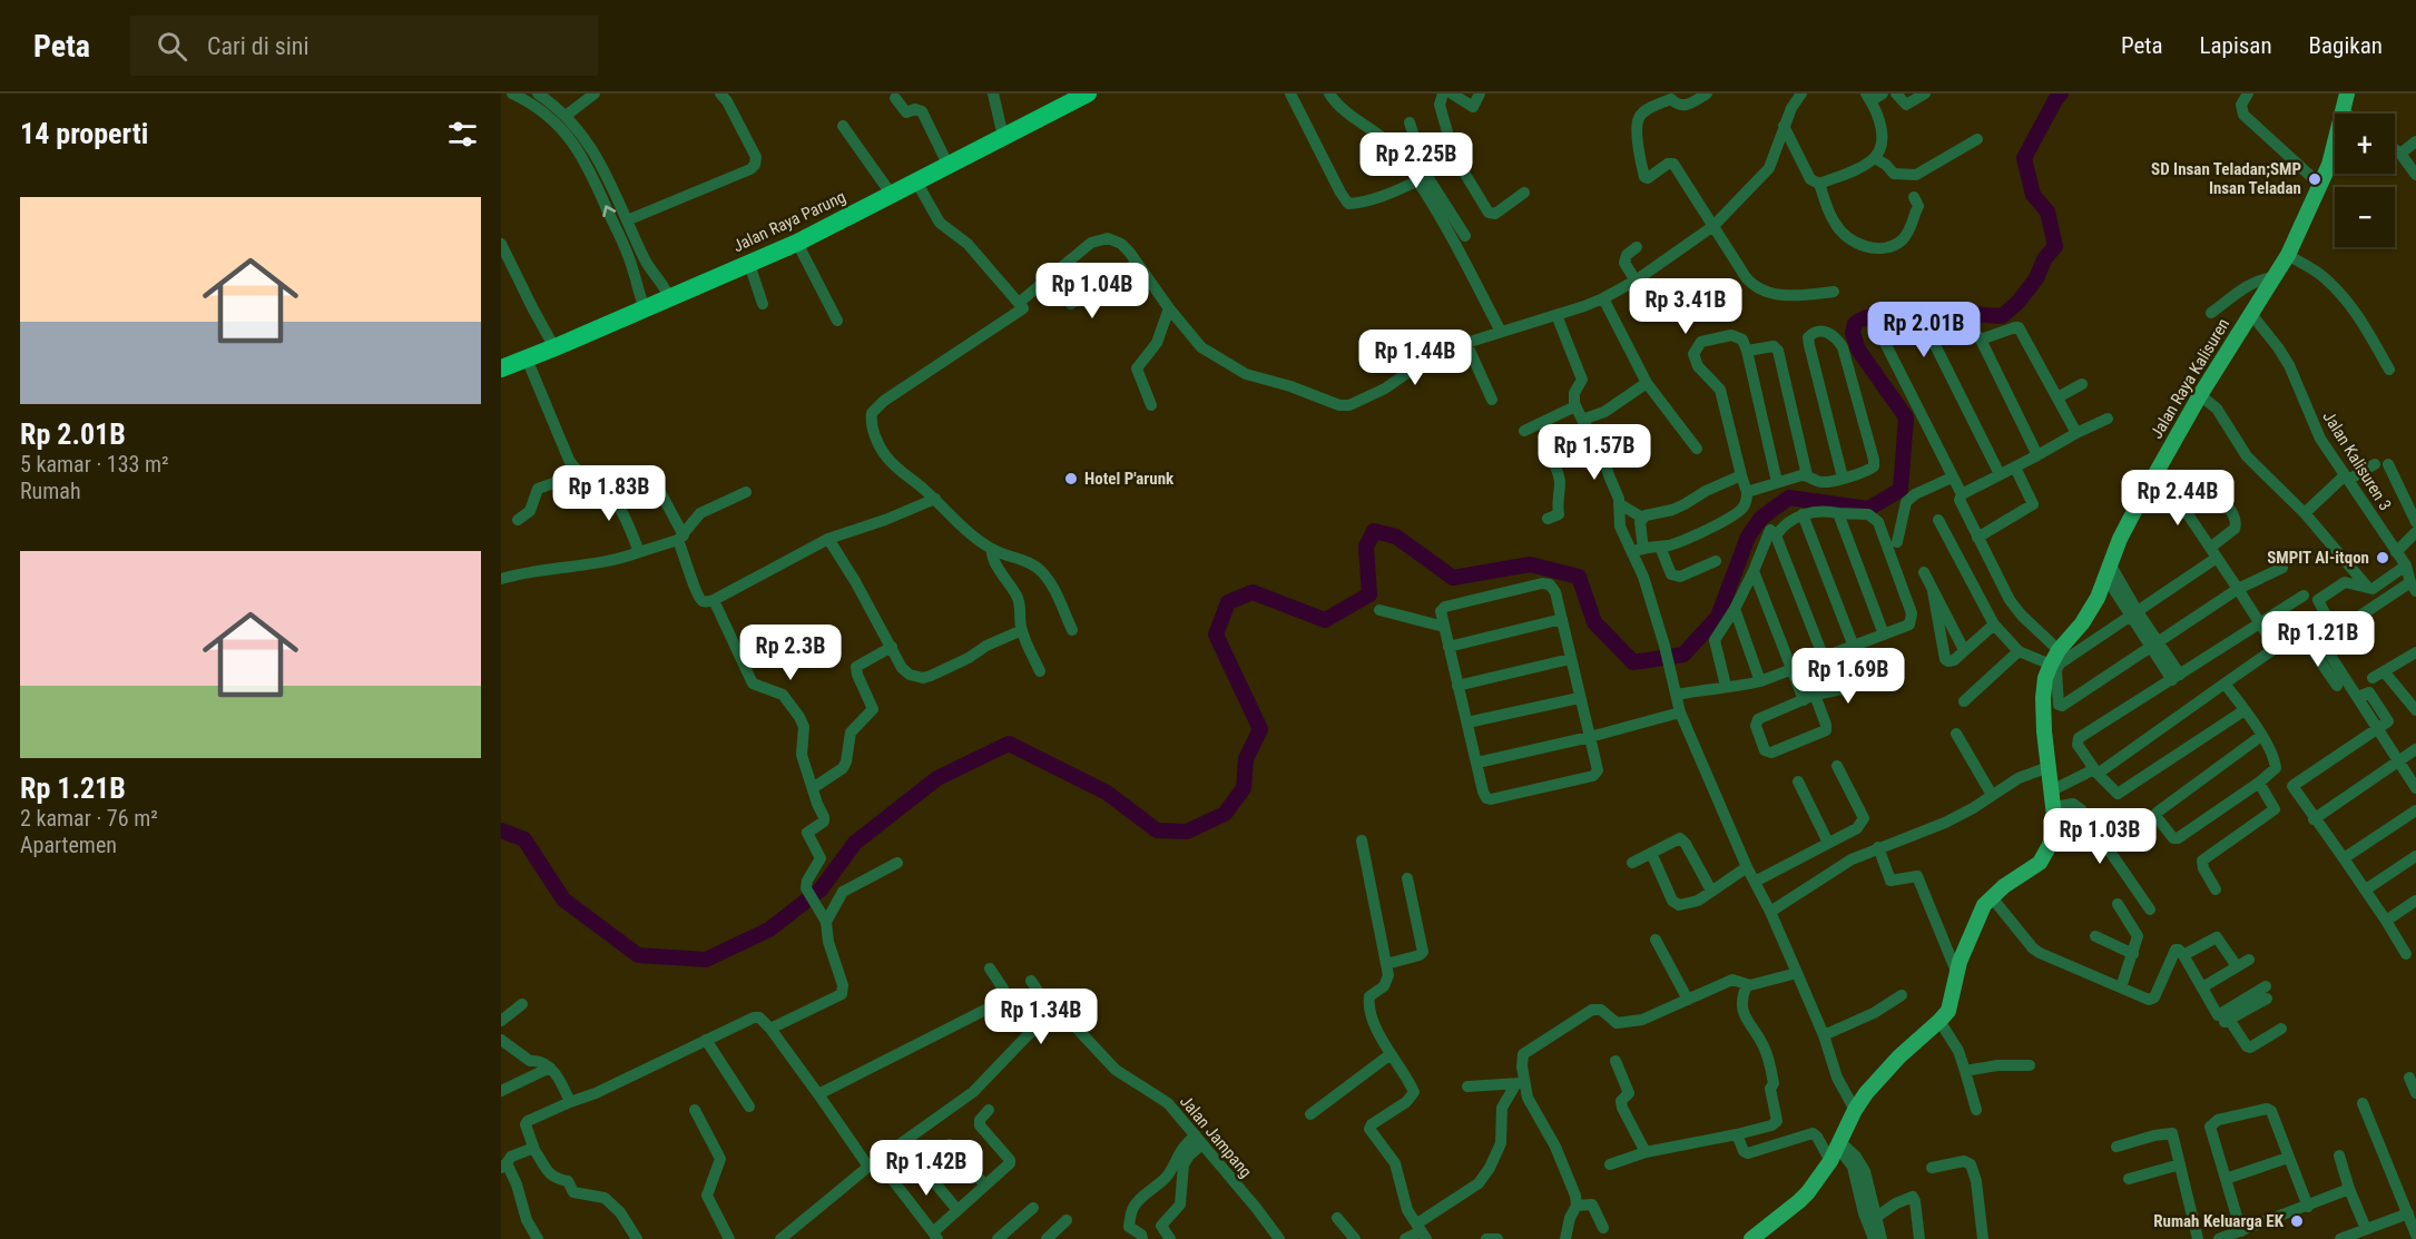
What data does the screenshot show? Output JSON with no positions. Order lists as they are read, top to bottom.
{
  "streets": {
    "highway": ["Jalan Raya Parung"],
    "main road": ["Jalan Raya Kalisuren"],
    "street": ["Jalan Kalisuren 3", "Jalan Jampang"]
  },
  "crossings": [
    ["Jalan Raya Kalisuren", "Jalan Kalisuren 3"]
  ],
  "places": [
    "SD Insan Teladan;SMP Insan Teladan",
    "Hotel P'arunk",
    "SMPIT Al-itqon",
    "Rumah Keluarga EK"
  ],
  "page": {
    "header": "Peta",
    "search": "Cari di sini",
    "nav": ["Peta", "Lapisan", "Bagikan"],
    "heading": "14 properti",
    "map_buttons": ["+", "−"],
    "price": [
      "Rp 2.25B",
      "Rp 1.04B",
      "Rp 3.41B",
      "Rp 2.01B",
      "Rp 1.44B",
      "Rp 1.57B",
      "Rp 1.83B",
      "Rp 2.44B",
      "Rp 1.21B",
      "Rp 2.3B",
      "Rp 1.69B",
      "Rp 1.03B",
      "Rp 1.34B",
      "Rp 1.42B"
    ],
    "list": [
      {
        "name": "Rp 2.01B",
        "note": "5 kamar · 133 m² · Rumah"
      },
      {
        "name": "Rp 1.21B",
        "note": "2 kamar · 76 m² · Apartemen"
      }
    ]
  }
}
